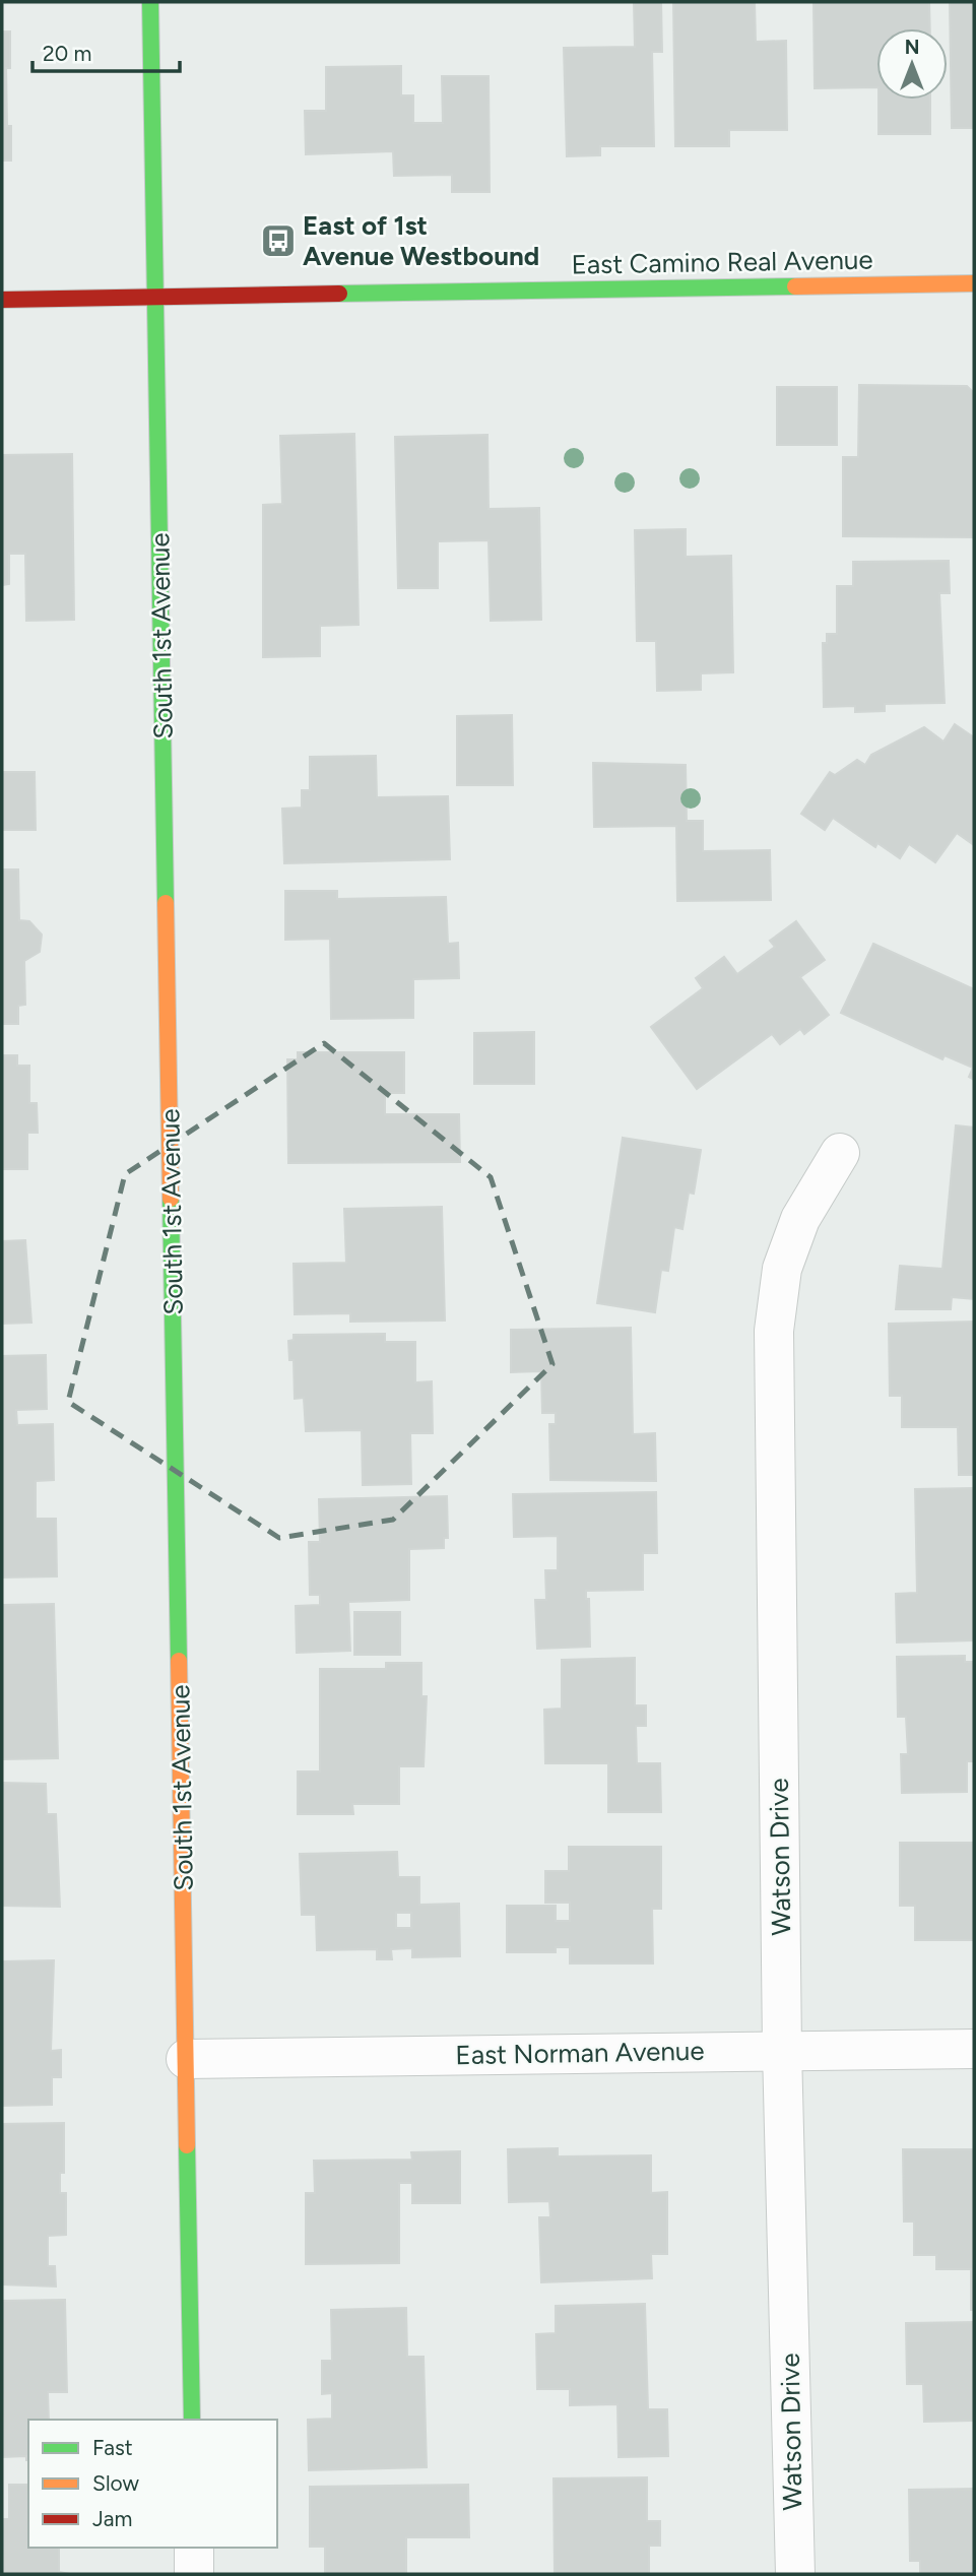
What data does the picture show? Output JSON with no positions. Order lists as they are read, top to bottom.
{
  "streets": {
    "street": [
      "East Camino Real Avenue",
      "South 1st Avenue",
      "Watson Drive",
      "East Norman Avenue"
    ]
  },
  "crossings": [
    ["East Camino Real Avenue", "South 1st Avenue"],
    ["South 1st Avenue", "East Norman Avenue"],
    ["Watson Drive", "East Norman Avenue"]
  ],
  "places": {
    "bus stop": ["East of 1st Avenue Westbound"]
  },
  "legend": ["Fast", "Slow", "Jam"],
  "scale_bar": "20 m",
  "north": "top"
}
